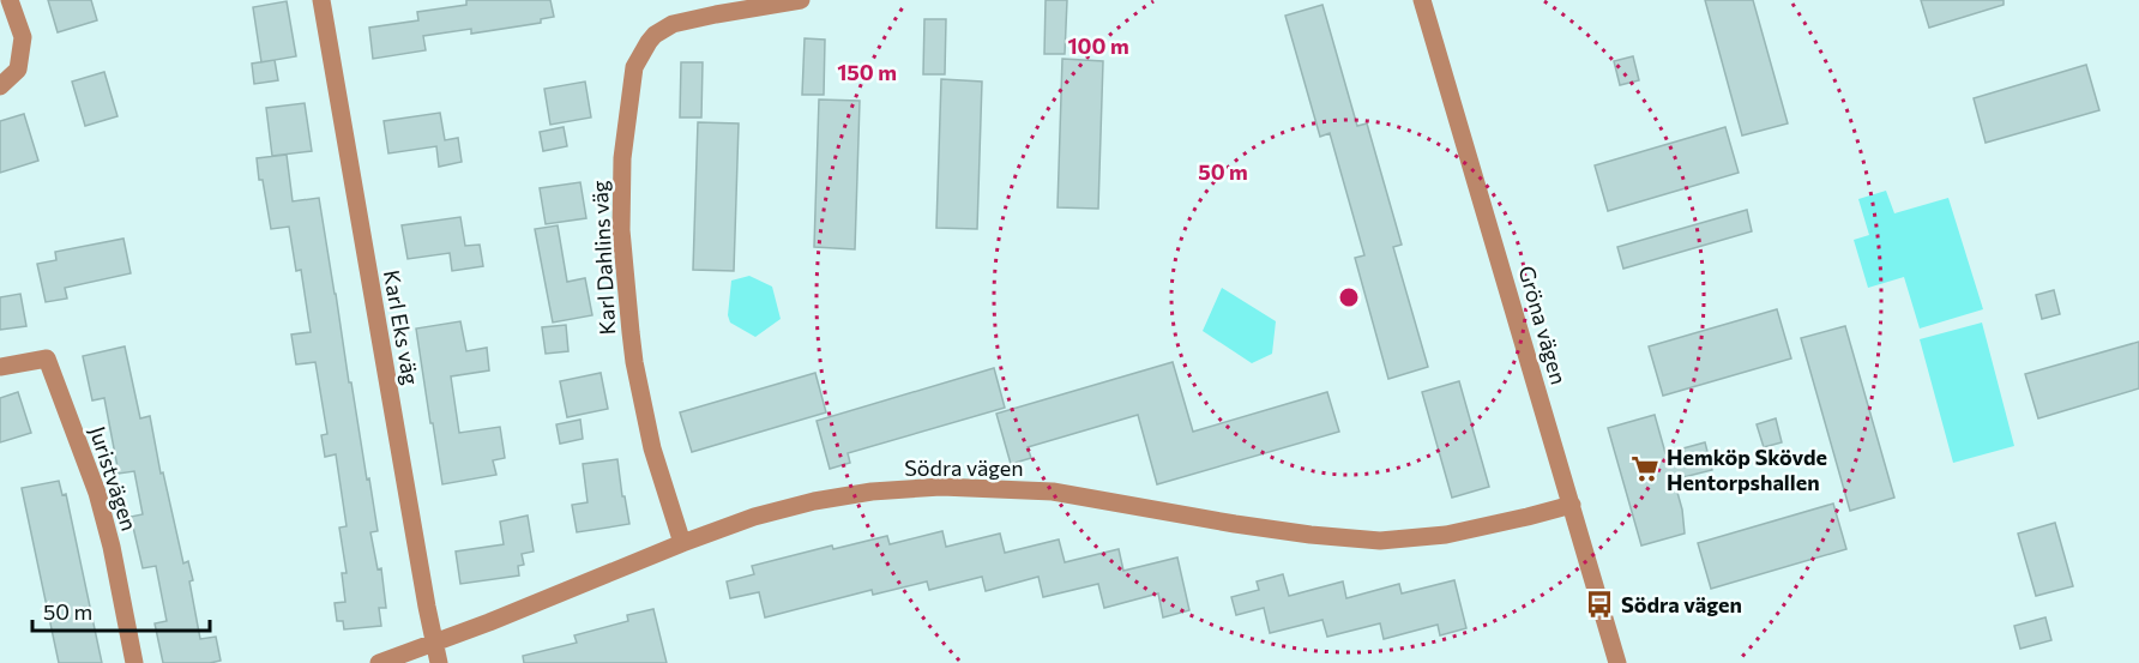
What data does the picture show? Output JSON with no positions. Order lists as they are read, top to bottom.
{
  "streets": {
    "street": [
      "Karl Dahlins väg",
      "Gröna vägen",
      "Karl Eks väg",
      "Södra vägen",
      "Juristvägen"
    ]
  },
  "crossings": [
    ["Karl Dahlins väg", "Södra vägen"],
    ["Gröna vägen", "Södra vägen"],
    ["Karl Eks väg", "Södra vägen"]
  ],
  "places": {
    "supermarket": ["Hemköp Skövde Hentorpshallen"],
    "bus stop": ["Södra vägen"]
  },
  "scale_bar": "50 m",
  "rings": ["100 m", "150 m", "50 m"]
}
